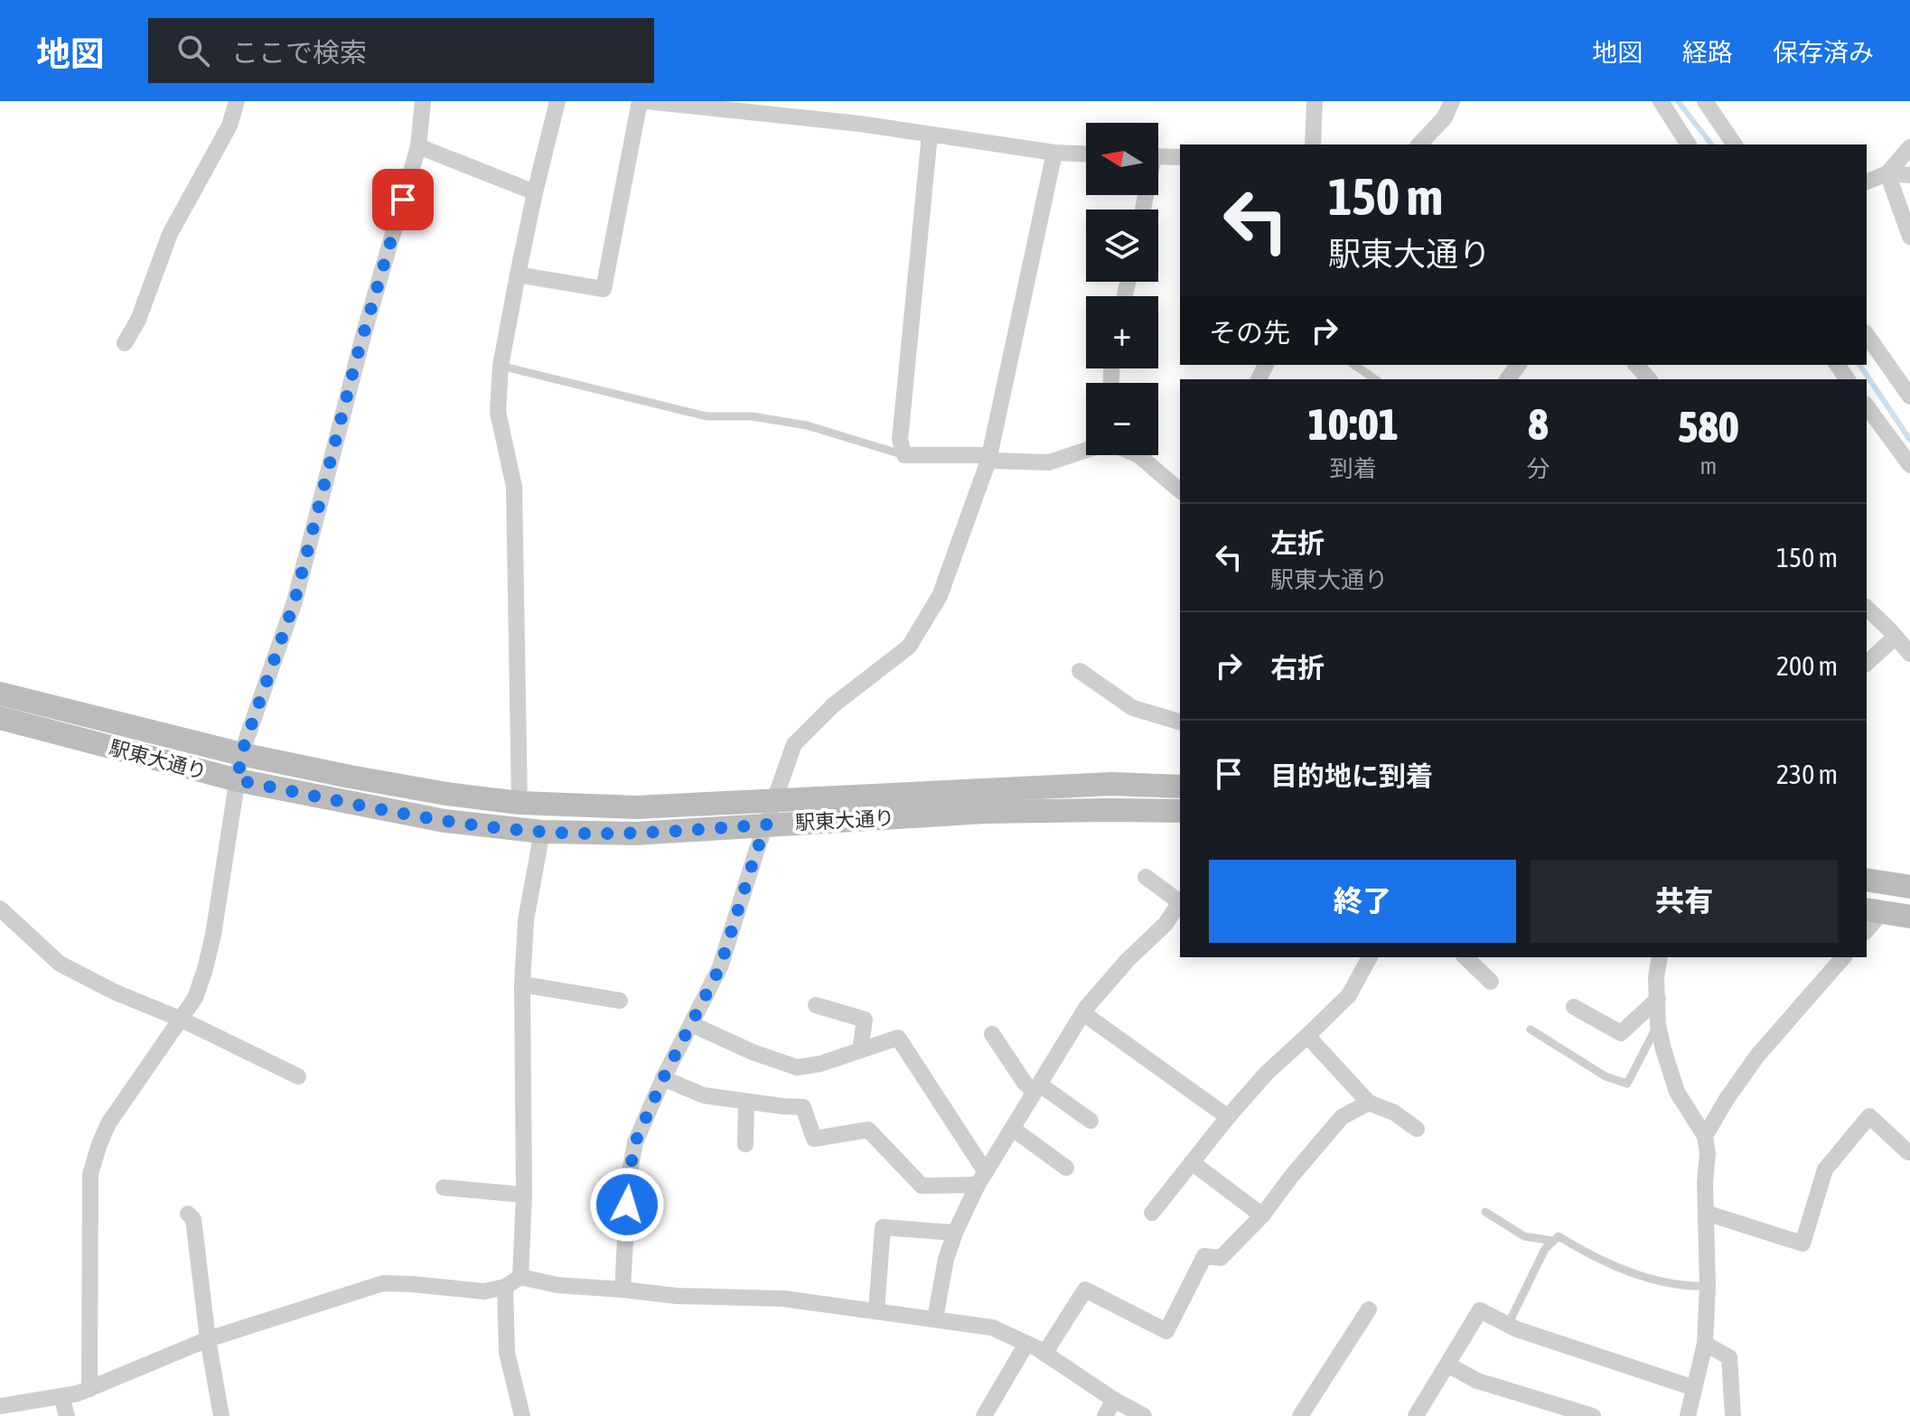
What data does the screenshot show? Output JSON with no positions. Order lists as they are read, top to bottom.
{
  "streets": {
    "street": ["駅東大通り"]
  },
  "north": "left",
  "page": {
    "header": "地図",
    "search": "ここで検索",
    "nav": ["地図", "経路", "保存済み"],
    "map_buttons": ["+", "−"],
    "turn": ["150 m", "駅東大通り"],
    "then": "その先",
    "eta": [
      "10:01",
      "到着",
      "8",
      "分",
      "580",
      "m"
    ],
    "list": [
      {
        "name": "左折",
        "note": "駅東大通り",
        "value": "150 m"
      },
      {
        "name": "右折",
        "value": "200 m"
      },
      {
        "name": "目的地に到着",
        "value": "230 m"
      }
    ],
    "buttons": ["終了", "共有"]
  }
}
